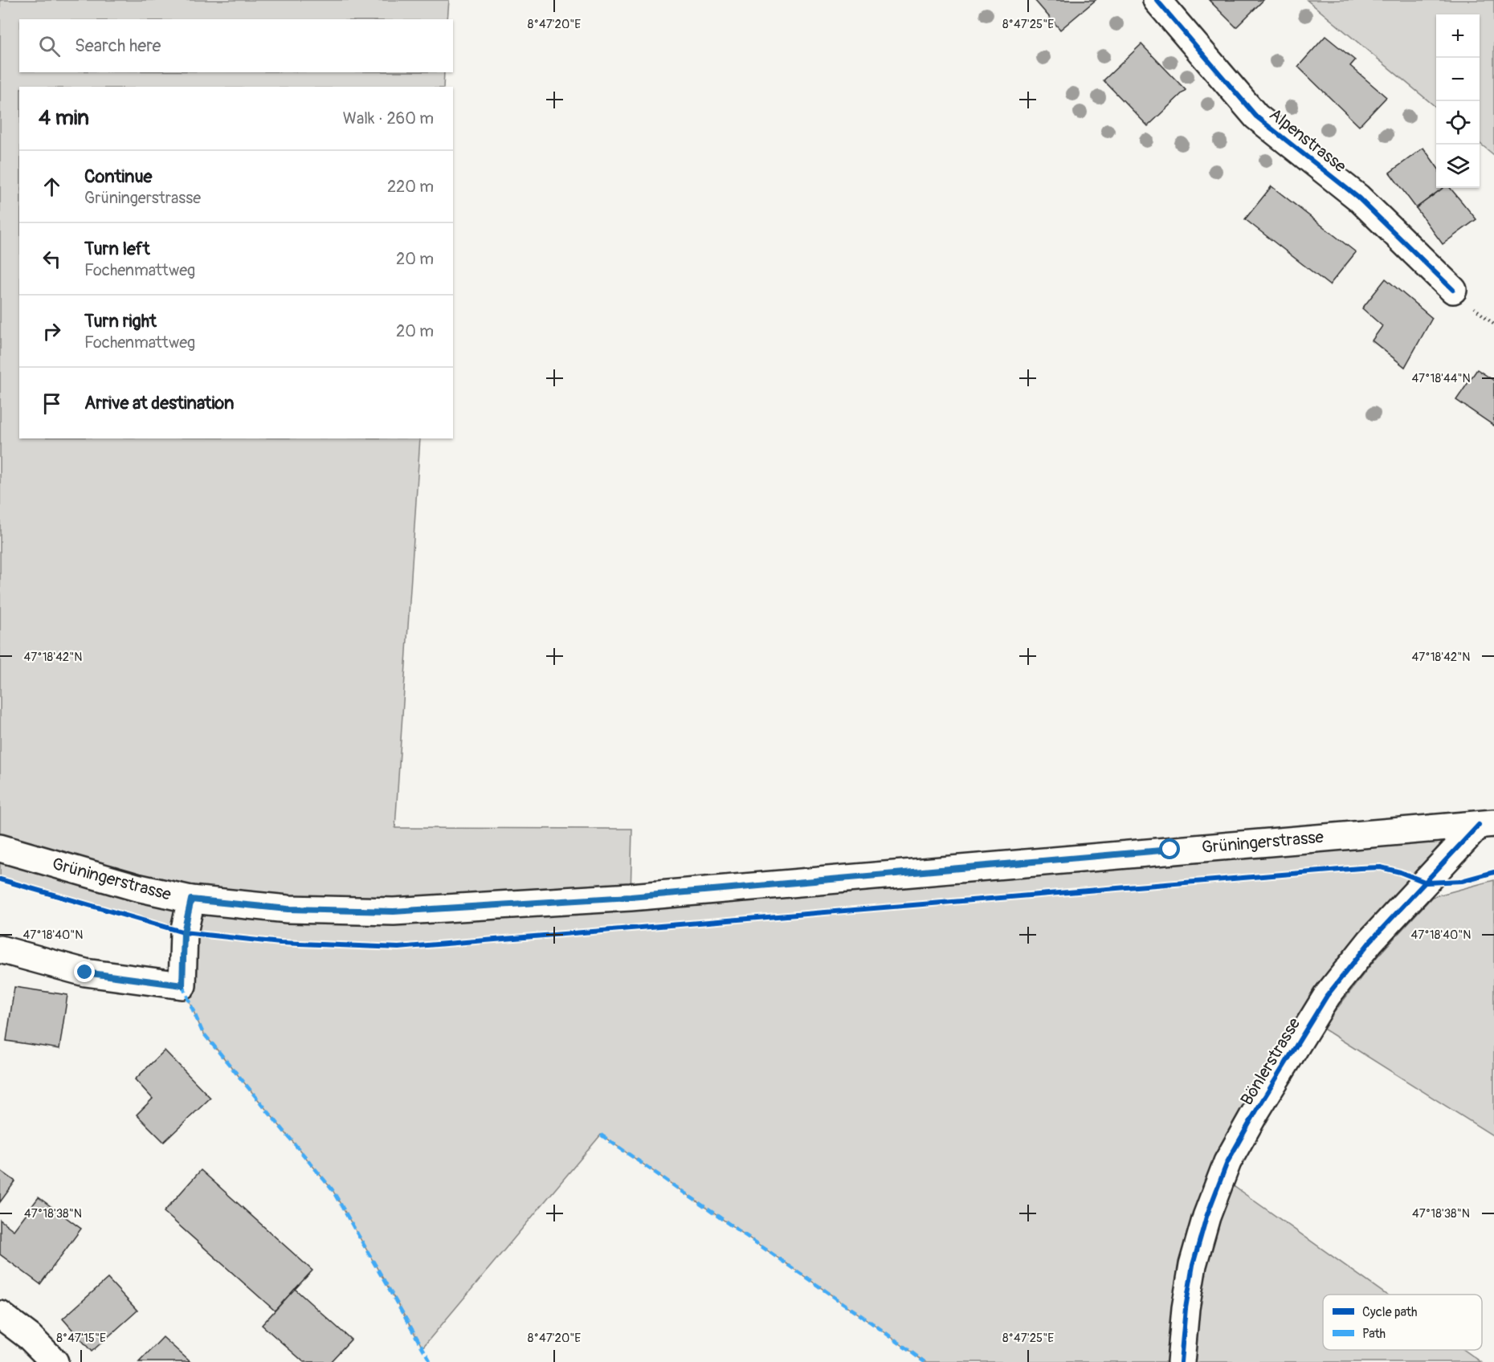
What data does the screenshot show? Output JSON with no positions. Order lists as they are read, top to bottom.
{
  "streets": {
    "main road": ["Alpenstrasse", "Grüningerstrasse", "Bönlerstrasse"]
  },
  "crossings": [
    ["Grüningerstrasse", "Bönlerstrasse"]
  ],
  "legend": ["Cycle path", "Path"],
  "page": {
    "map_buttons": ["+", "−"],
    "search": "Search here",
    "heading": ["4 min", "Walk · 260 m"],
    "list": [
      ["Continue", "Grüningerstrasse", "220 m"],
      ["Turn left", "Fochenmattweg", "20 m"],
      ["Turn right", "Fochenmattweg", "20 m"],
      "Arrive at destination"
    ]
  },
  "coordinates": [
    "8°47'20\"E",
    "8°47'25\"E",
    "47°18'44\"N",
    "47°18'42\"N",
    "47°18'40\"N",
    "47°18'38\"N",
    "8°47'15\"E"
  ]
}
